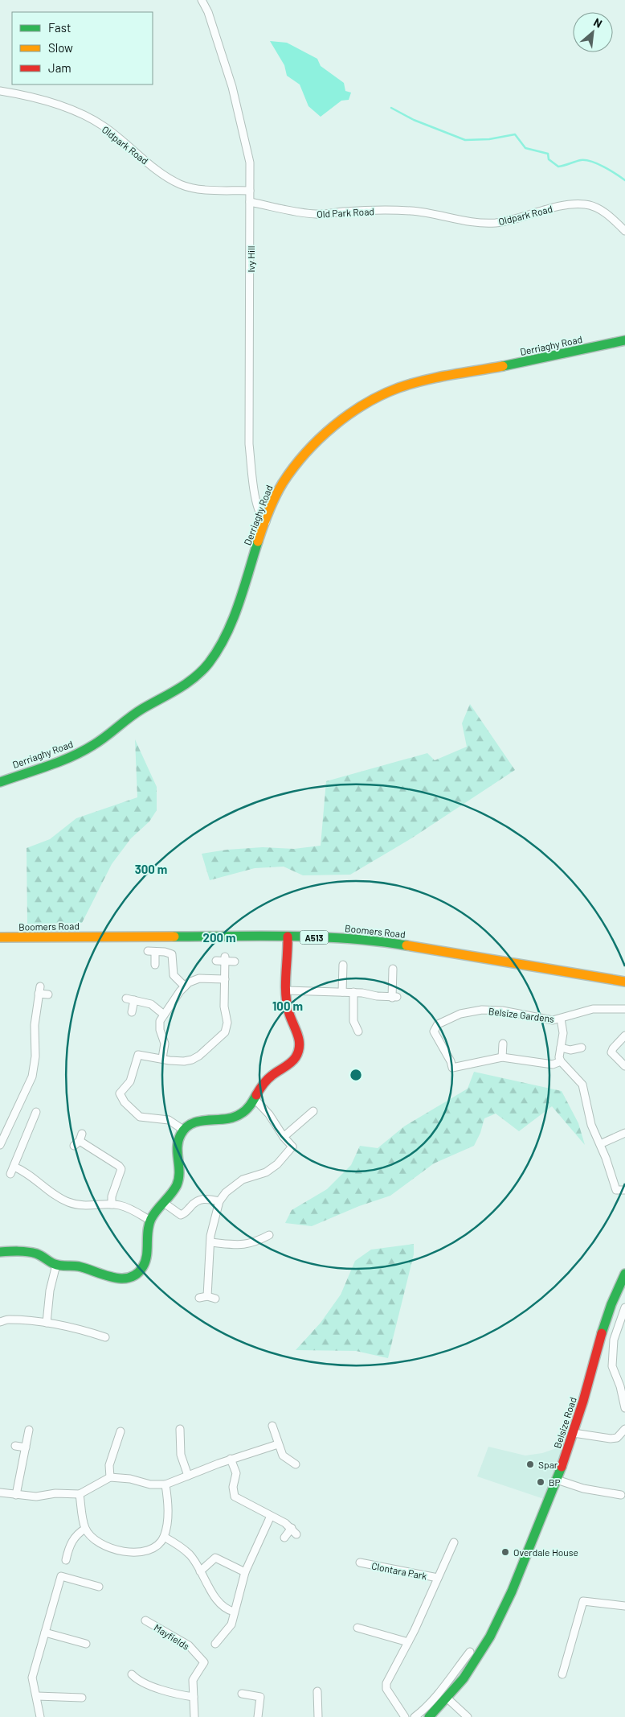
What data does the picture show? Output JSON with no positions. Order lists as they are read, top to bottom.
{
  "streets": {
    "street": [
      "Oldpark Road",
      "Old Park Road",
      "Ivy Hill",
      "Derriaghy Road",
      "Boomers Road",
      "A513",
      "Belsize Gardens",
      "Belsize Road",
      "Clontara Park",
      "Mayfields"
    ]
  },
  "crossings": [
    ["Oldpark Road", "Old Park Road"],
    ["Oldpark Road", "Ivy Hill"],
    ["Old Park Road", "Ivy Hill"],
    ["Ivy Hill", "Derriaghy Road"]
  ],
  "places": ["Spar", "BP", "Overdale House"],
  "legend": ["Fast", "Slow", "Jam"],
  "north": "top right",
  "rings": ["300 m", "200 m", "100 m"]
}
